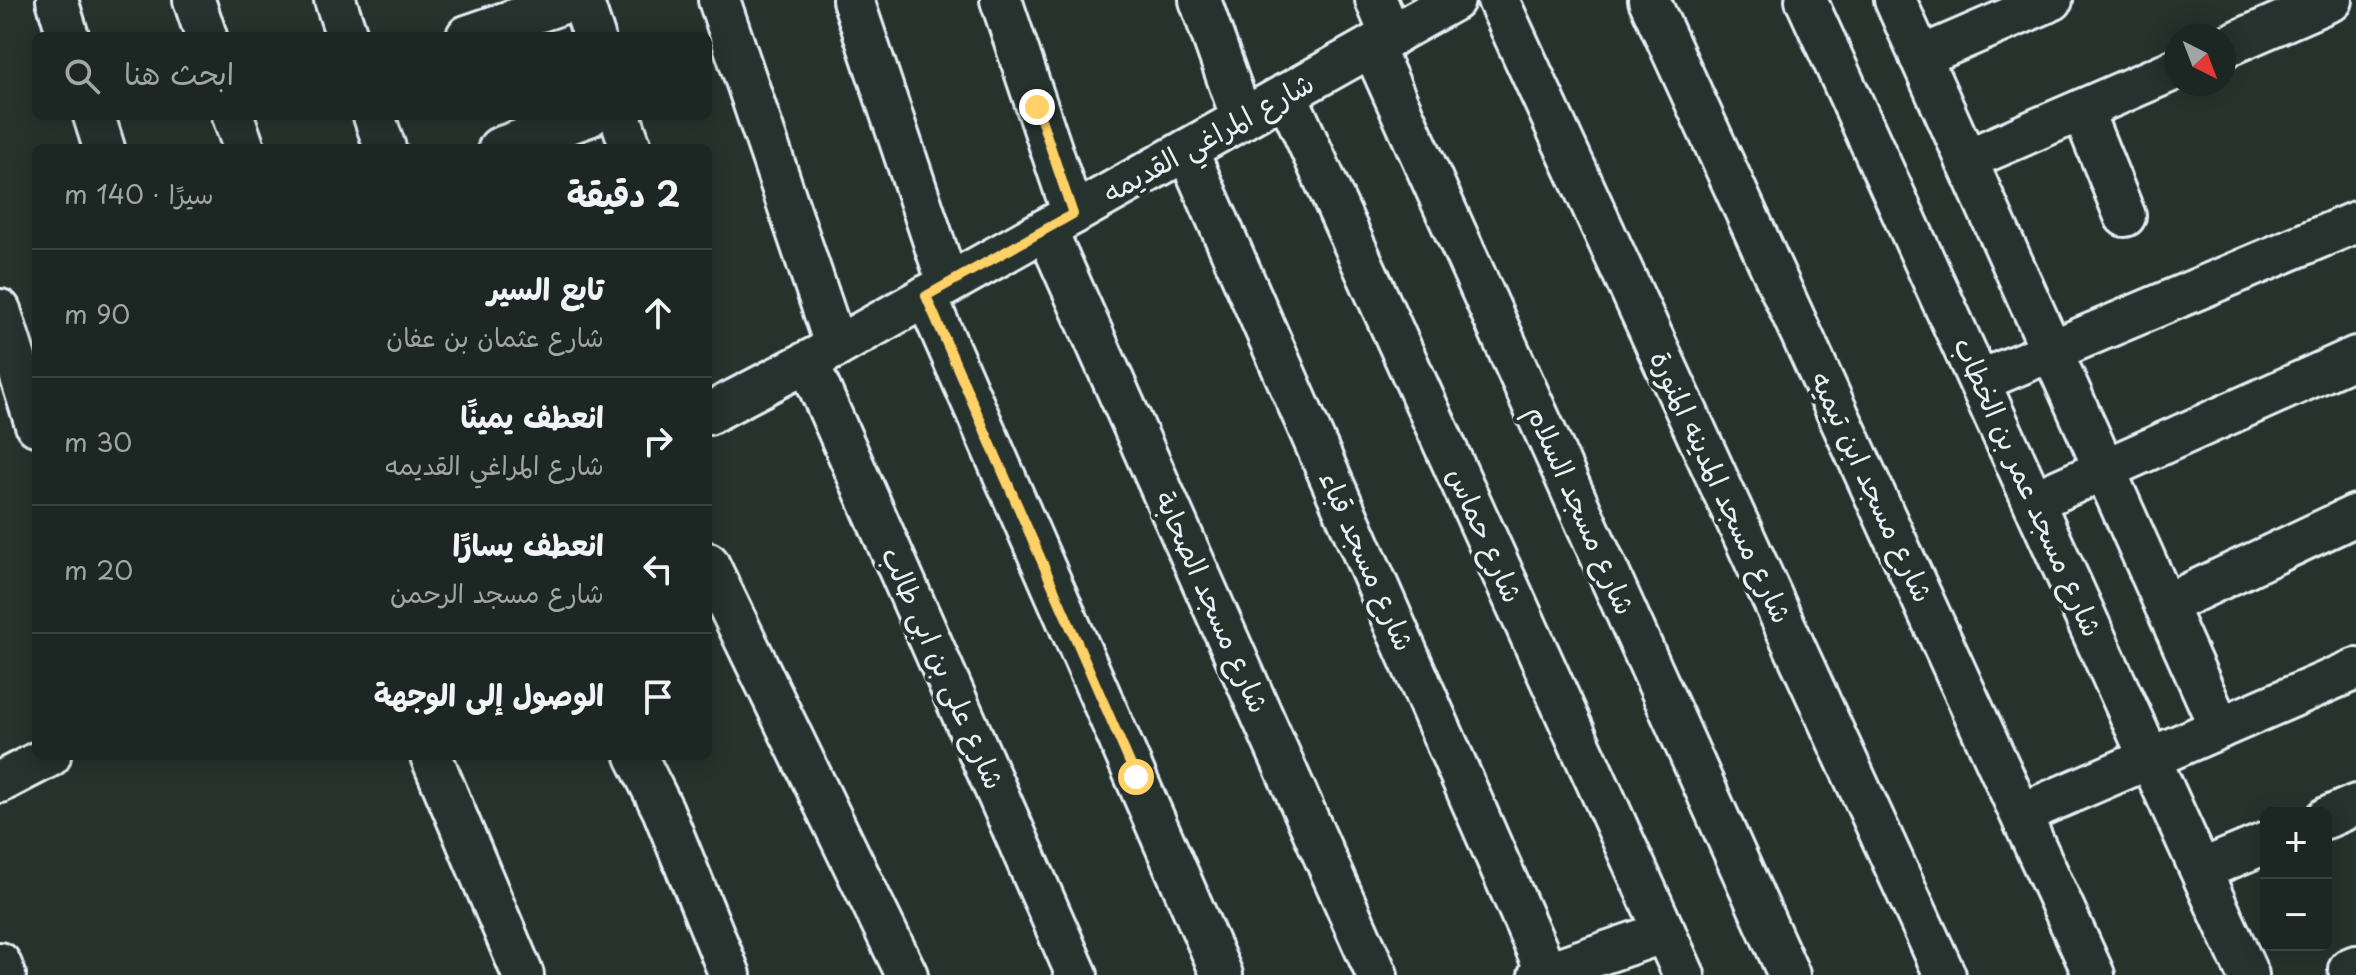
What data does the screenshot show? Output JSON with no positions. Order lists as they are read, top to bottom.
{
  "streets": {
    "street": [
      "شارع المراغي القديمه",
      "شارع مسجد المدينه المنورة",
      "شارع مسجد ابن تيميه",
      "شارع مسجد عمر بن الخطاب",
      "شارع مسجد السلام",
      "شارع حماس",
      "شارع مسجد قباء",
      "شارع مسجد الصحابة",
      "شارع على بن ابى طالب"
    ]
  },
  "crossings": [
    ["شارع المراغي القديمه", "شارع مسجد السلام"],
    ["شارع المراغي القديمه", "شارع حماس"],
    ["شارع المراغي القديمه", "شارع مسجد قباء"],
    ["شارع المراغي القديمه", "شارع مسجد الصحابة"],
    ["شارع المراغي القديمه", "شارع على بن ابى طالب"]
  ],
  "north": "bottom right",
  "page": {
    "search": "ابحث هنا",
    "heading": ["2 دقيقة", "سيرًا · 140 m"],
    "list": [
      ["تابع السير", "شارع عثمان بن عفان", "90 m"],
      ["انعطف يمينًا", "شارع المراغي القديمه", "30 m"],
      ["انعطف يسارًا", "شارع مسجد الرحمن", "20 m"],
      "الوصول إلى الوجهة"
    ],
    "map_buttons": ["+", "−"]
  }
}
